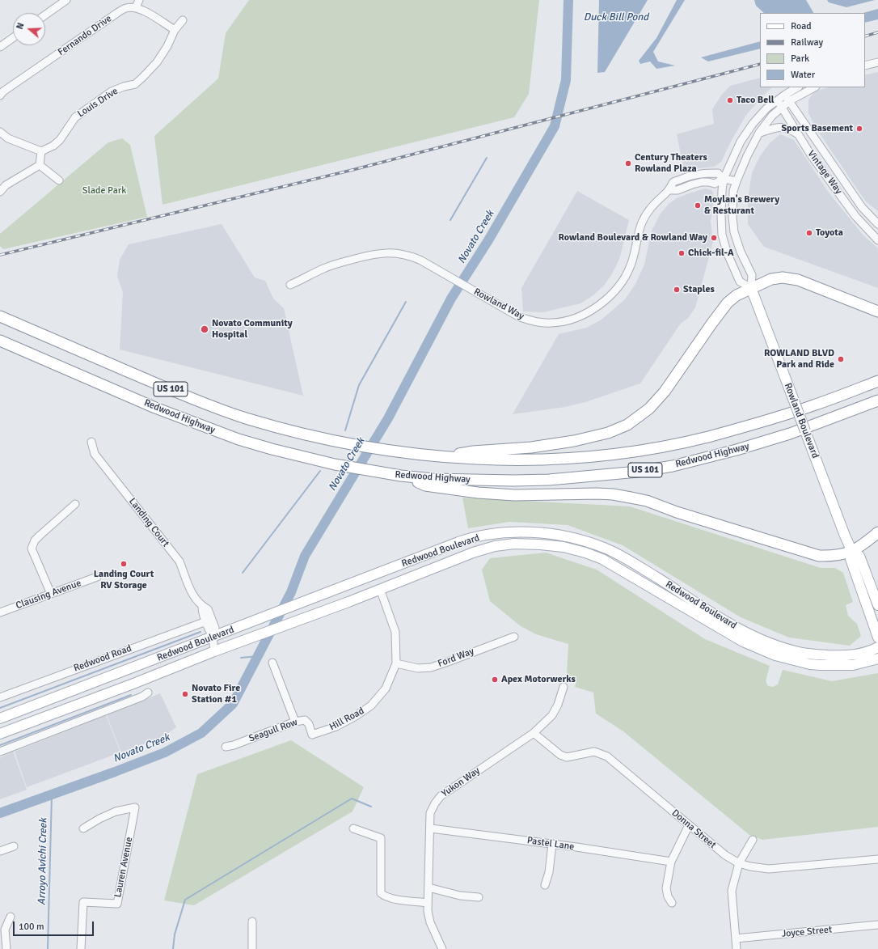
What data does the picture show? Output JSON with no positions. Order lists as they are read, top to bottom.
{
  "streets": {
    "highway": ["US 101", "Redwood Highway"],
    "main road": ["Rowland Boulevard", "Redwood Boulevard"],
    "street": [
      "Fernando Drive",
      "Louis Drive",
      "Vintage Way",
      "Rowland Way",
      "Landing Court",
      "Clausing Avenue",
      "Ford Way",
      "Redwood Road",
      "Hill Road",
      "Seagull Row",
      "Yukon Way",
      "Donna Street",
      "Pastel Lane",
      "Lauren Avenue",
      "Joyce Street"
    ]
  },
  "crossings": [
    ["Vintage Way", "Rowland Boulevard"],
    ["Rowland Way", "Rowland Boulevard"],
    ["Landing Court", "Redwood Boulevard"],
    ["Landing Court", "Redwood Road"],
    ["Redwood Boulevard", "Hill Road"],
    ["Ford Way", "Hill Road"],
    ["Hill Road", "Seagull Row"],
    ["Yukon Way", "Donna Street"],
    ["Yukon Way", "Pastel Lane"]
  ],
  "water": ["Duck Bill Pond", "Novato Creek", "Arroyo Avichi Creek"],
  "parks": ["Slade Park"],
  "places": [
    "Taco Bell",
    "Sports Basement",
    "Century Theaters Rowland Plaza",
    "Moylan's Brewery & Resturant",
    "Toyota",
    "Rowland Boulevard & Rowland Way",
    "Chick-fil-A",
    "Staples",
    "Novato Community Hospital",
    "ROWLAND BLVD Park and Ride",
    "Landing Court RV Storage",
    "Apex Motorwerks",
    "Novato Fire Station #1"
  ],
  "legend": [
    "Road",
    "Railway",
    "Park",
    "Water"
  ],
  "scale_bar": "100 m",
  "north": "left"
}
